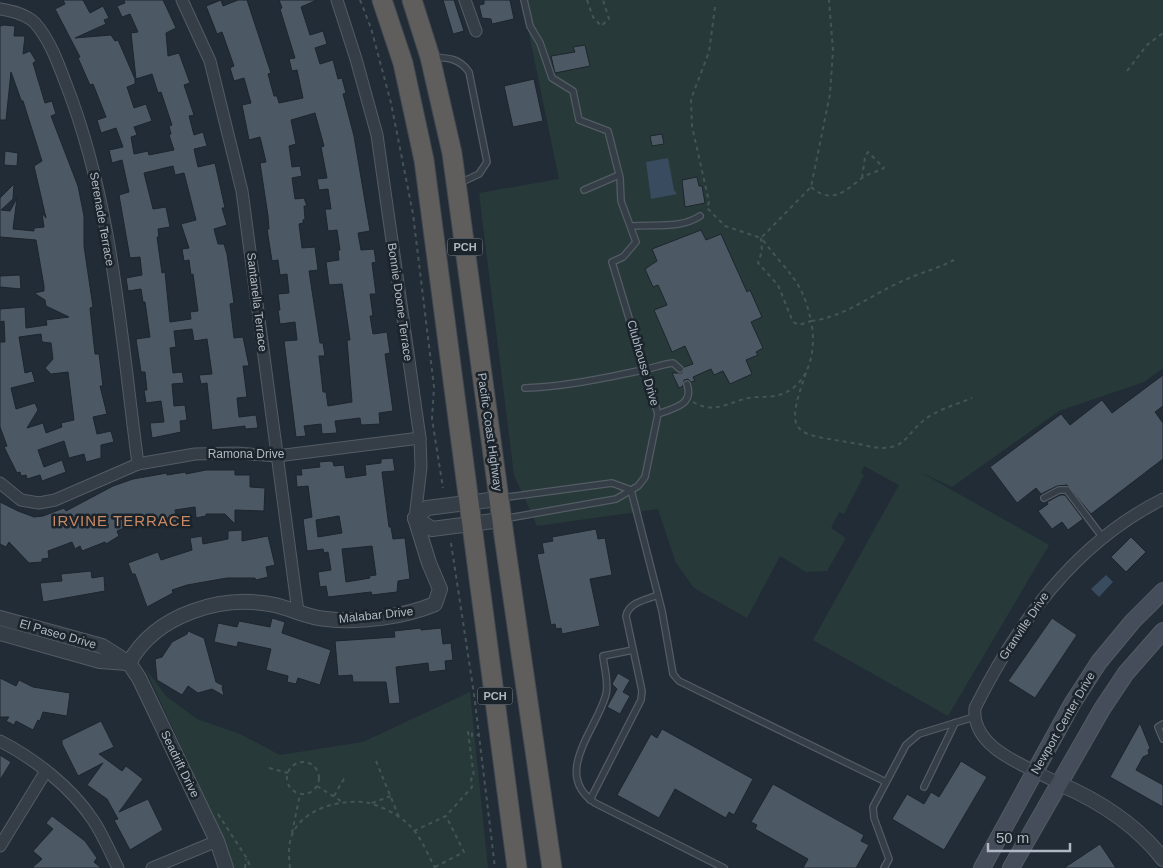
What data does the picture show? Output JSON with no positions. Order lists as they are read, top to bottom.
{
  "streets": {
    "highway": ["PCH", "Pacific Coast Highway"],
    "main road": ["Newport Center Drive"],
    "street": [
      "Serenade Terrace",
      "Santanella Terrace",
      "Bonnie Doone Terrace",
      "Clubhouse Drive",
      "Ramona Drive",
      "Malabar Drive",
      "Granville Drive",
      "El Paseo Drive",
      "Seadrift Drive"
    ]
  },
  "crossings": [
    ["Serenade Terrace", "Ramona Drive"],
    ["PCH", "Clubhouse Drive"],
    ["Santanella Terrace", "Ramona Drive"],
    ["Santanella Terrace", "Malabar Drive"],
    ["Bonnie Doone Terrace", "Ramona Drive"],
    ["Bonnie Doone Terrace", "Malabar Drive"],
    ["Clubhouse Drive", "Pacific Coast Highway"],
    ["Malabar Drive", "El Paseo Drive"],
    ["Malabar Drive", "Seadrift Drive"],
    ["El Paseo Drive", "Seadrift Drive"]
  ],
  "districts": ["IRVINE TERRACE"],
  "scale_bar": "50 m"
}
